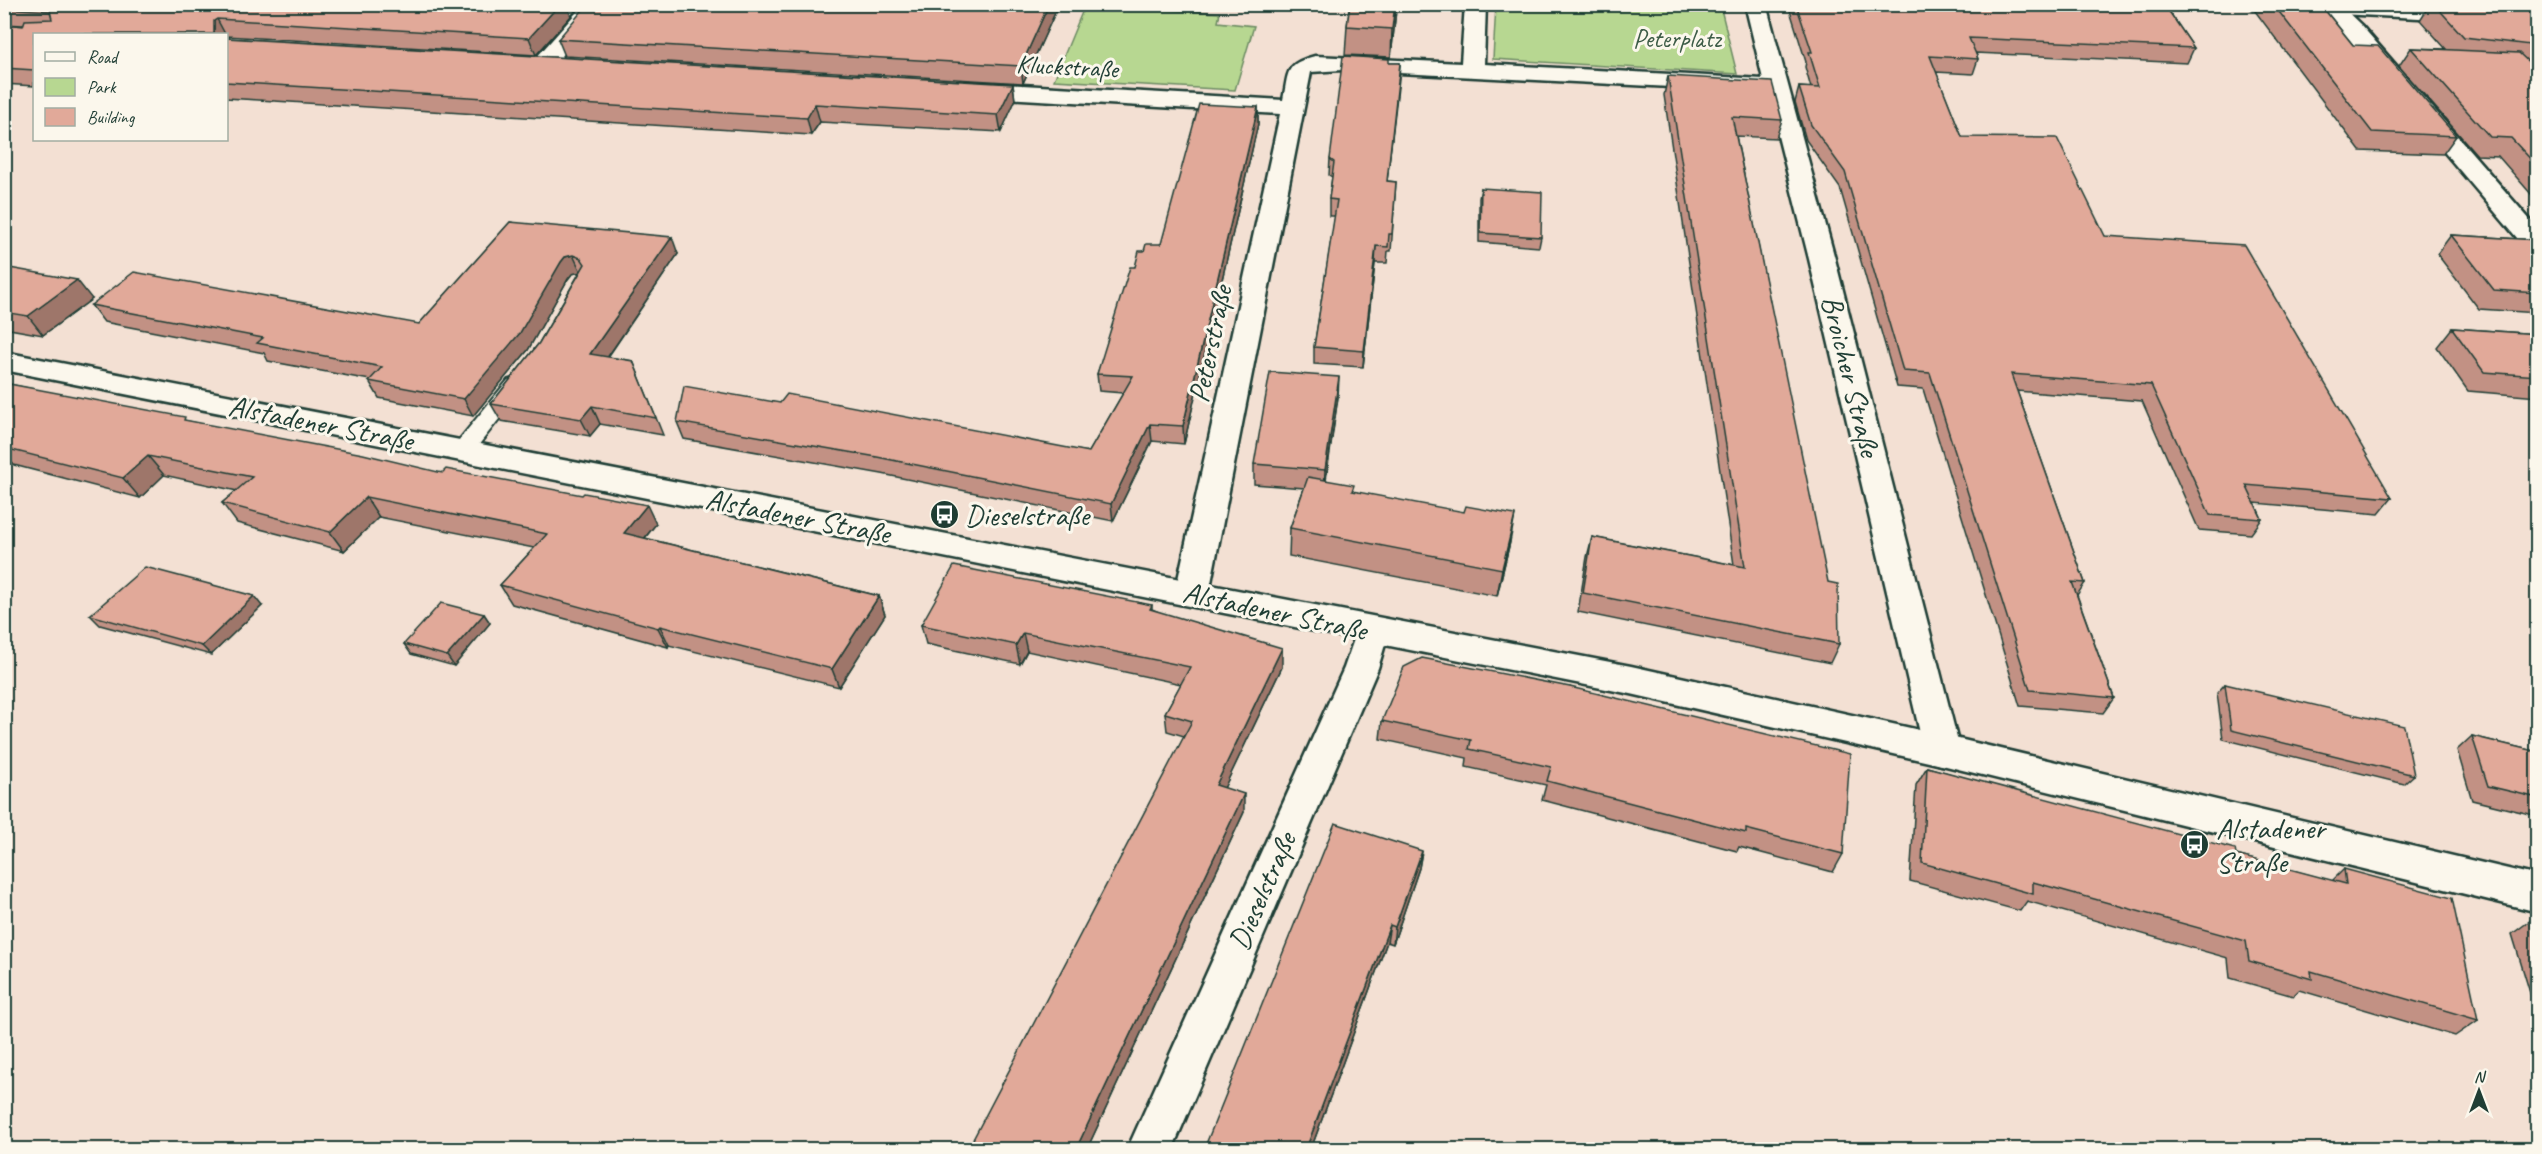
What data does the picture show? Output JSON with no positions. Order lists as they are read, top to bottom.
{
  "streets": {
    "street": [
      "Kluckstraße",
      "Peterstraße",
      "Broicher Straße",
      "Alstadener Straße",
      "Dieselstraße"
    ]
  },
  "crossings": [
    ["Kluckstraße", "Peterstraße"],
    ["Peterstraße", "Alstadener Straße"],
    ["Broicher Straße", "Alstadener Straße"],
    ["Alstadener Straße", "Dieselstraße"]
  ],
  "parks": ["Peterplatz"],
  "places": {
    "bus stop": ["Dieselstraße", "Alstadener Straße"]
  },
  "legend": ["Road", "Park", "Building"],
  "north": "top"
}
